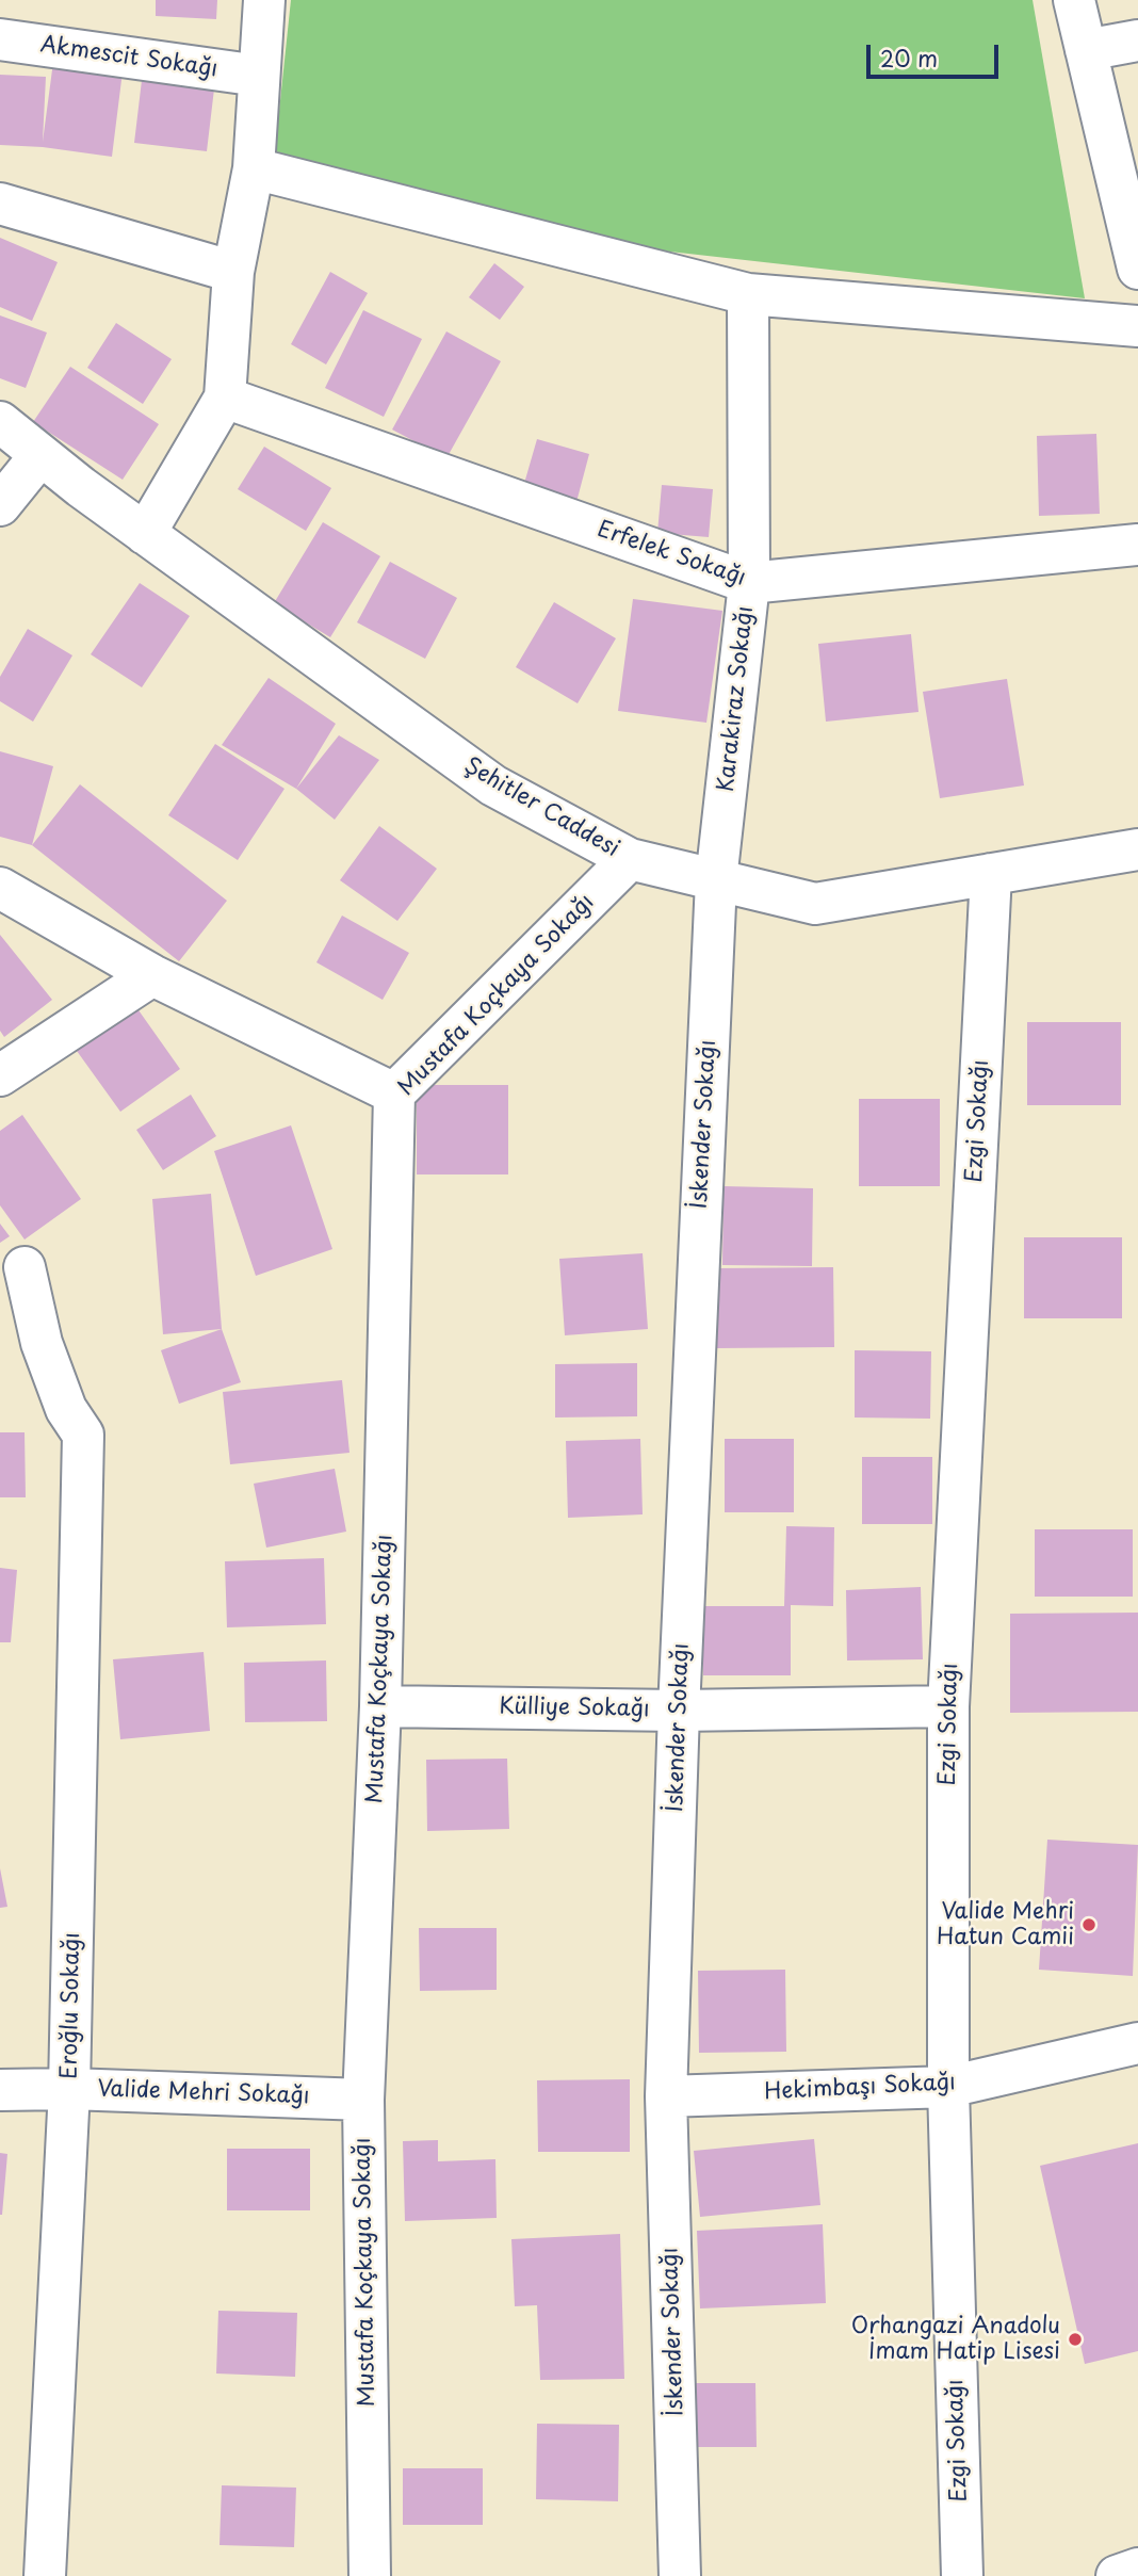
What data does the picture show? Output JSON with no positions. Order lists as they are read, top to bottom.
{
  "streets": {
    "street": [
      "Akmescit Sokağı",
      "Erfelek Sokağı",
      "Karakiraz Sokağı",
      "Şehitler Caddesi",
      "Mustafa Koçkaya Sokağı",
      "Ezgi Sokağı",
      "İskender Sokağı",
      "Külliye Sokağı",
      "Eroğlu Sokağı",
      "Hekimbaşı Sokağı",
      "Valide Mehri Sokağı"
    ]
  },
  "crossings": [
    ["Erfelek Sokağı", "Karakiraz Sokağı"],
    ["Karakiraz Sokağı", "Şehitler Caddesi"],
    ["Karakiraz Sokağı", "İskender Sokağı"],
    ["Şehitler Caddesi", "Mustafa Koçkaya Sokağı"],
    ["Şehitler Caddesi", "Ezgi Sokağı"],
    ["Şehitler Caddesi", "İskender Sokağı"],
    ["Mustafa Koçkaya Sokağı", "Külliye Sokağı"],
    ["Mustafa Koçkaya Sokağı", "Valide Mehri Sokağı"],
    ["Ezgi Sokağı", "Külliye Sokağı"],
    ["Ezgi Sokağı", "Hekimbaşı Sokağı"],
    ["İskender Sokağı", "Külliye Sokağı"],
    ["İskender Sokağı", "Hekimbaşı Sokağı"],
    ["Eroğlu Sokağı", "Valide Mehri Sokağı"]
  ],
  "places": ["Valide Mehri Hatun Camii", "Orhangazi Anadolu İmam Hatip Lisesi"],
  "scale_bar": "20 m"
}
